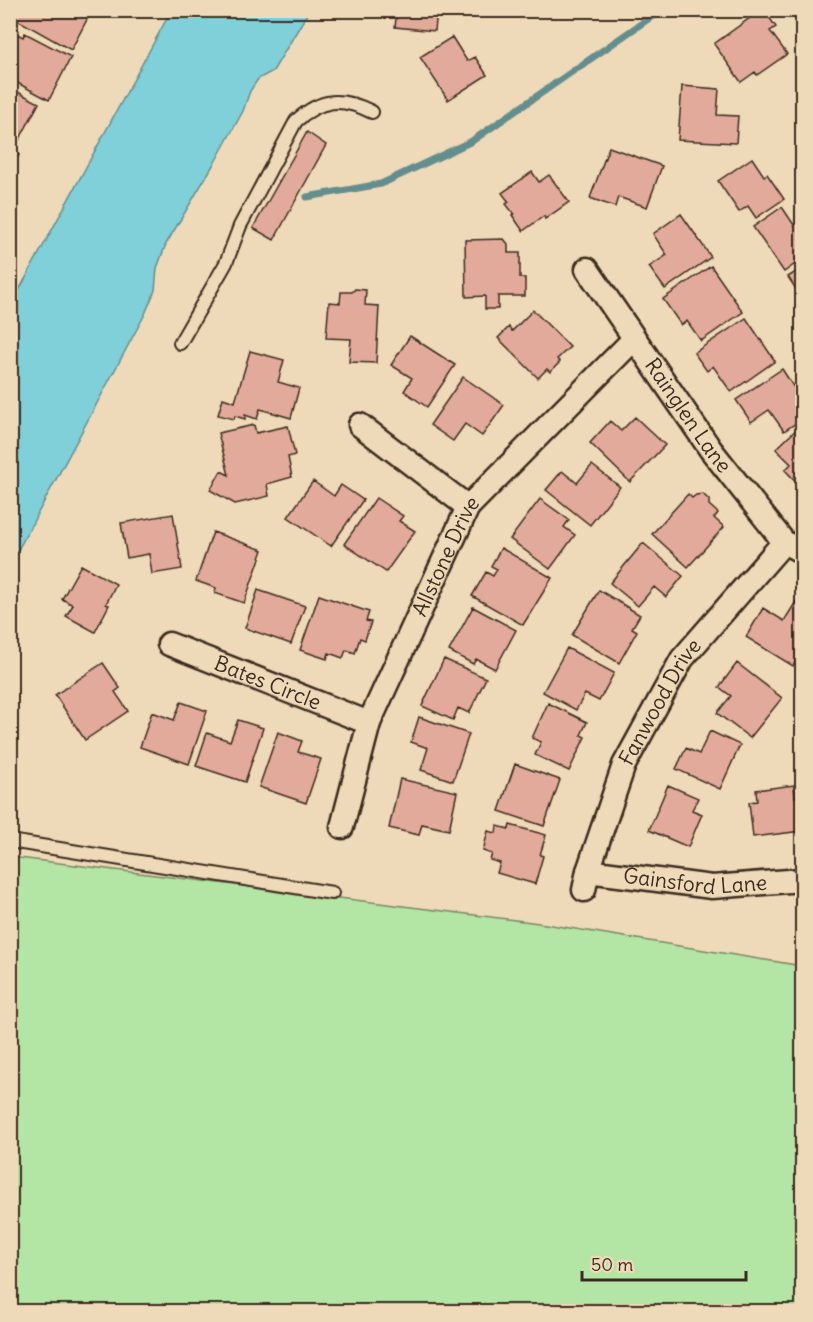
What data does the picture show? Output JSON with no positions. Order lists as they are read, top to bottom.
{
  "streets": {
    "street": [
      "Rainglen Lane",
      "Allstone Drive",
      "Bates Circle",
      "Fanwood Drive",
      "Gainsford Lane"
    ]
  },
  "crossings": [
    ["Rainglen Lane", "Allstone Drive"],
    ["Rainglen Lane", "Fanwood Drive"],
    ["Allstone Drive", "Bates Circle"],
    ["Fanwood Drive", "Gainsford Lane"]
  ],
  "scale_bar": "50 m"
}
